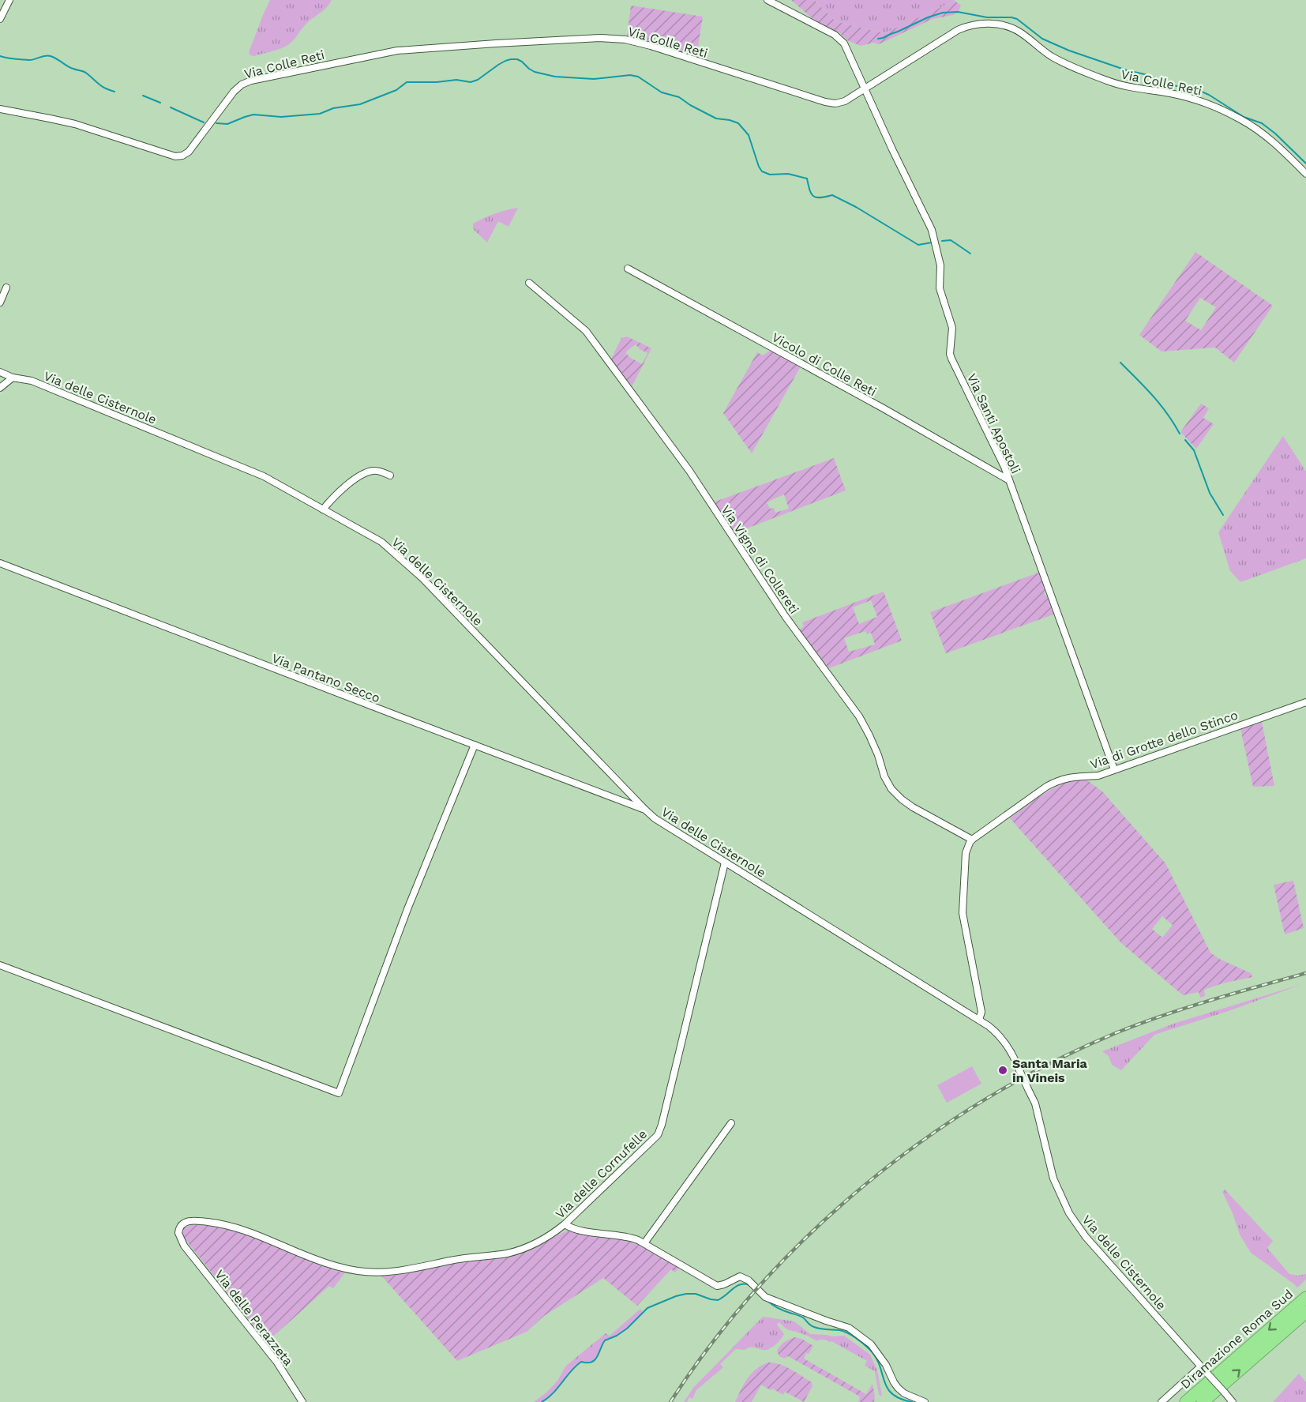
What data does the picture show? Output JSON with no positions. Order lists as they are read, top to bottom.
{
  "streets": {
    "highway": ["Diramazione Roma Sud"],
    "street": [
      "Via Colle Reti",
      "Vicolo di Colle Reti",
      "Via delle Cisternole",
      "Via Santi Apostoli",
      "Via Vigne di Collereti",
      "Via Pantano Secco",
      "Via di Grotte dello Stinco",
      "Via delle Cornufelle",
      "Via delle Perazzeta"
    ]
  },
  "crossings": [
    ["Via Colle Reti", "Via Santi Apostoli"],
    ["Vicolo di Colle Reti", "Via Santi Apostoli"],
    ["Via delle Cisternole", "Via Pantano Secco"],
    ["Via delle Cisternole", "Via delle Cornufelle"],
    ["Via Santi Apostoli", "Via di Grotte dello Stinco"],
    ["Via Vigne di Collereti", "Via di Grotte dello Stinco"],
    ["Via delle Cornufelle", "Via delle Perazzeta"]
  ],
  "places": ["Santa Maria in Vineis"]
}
